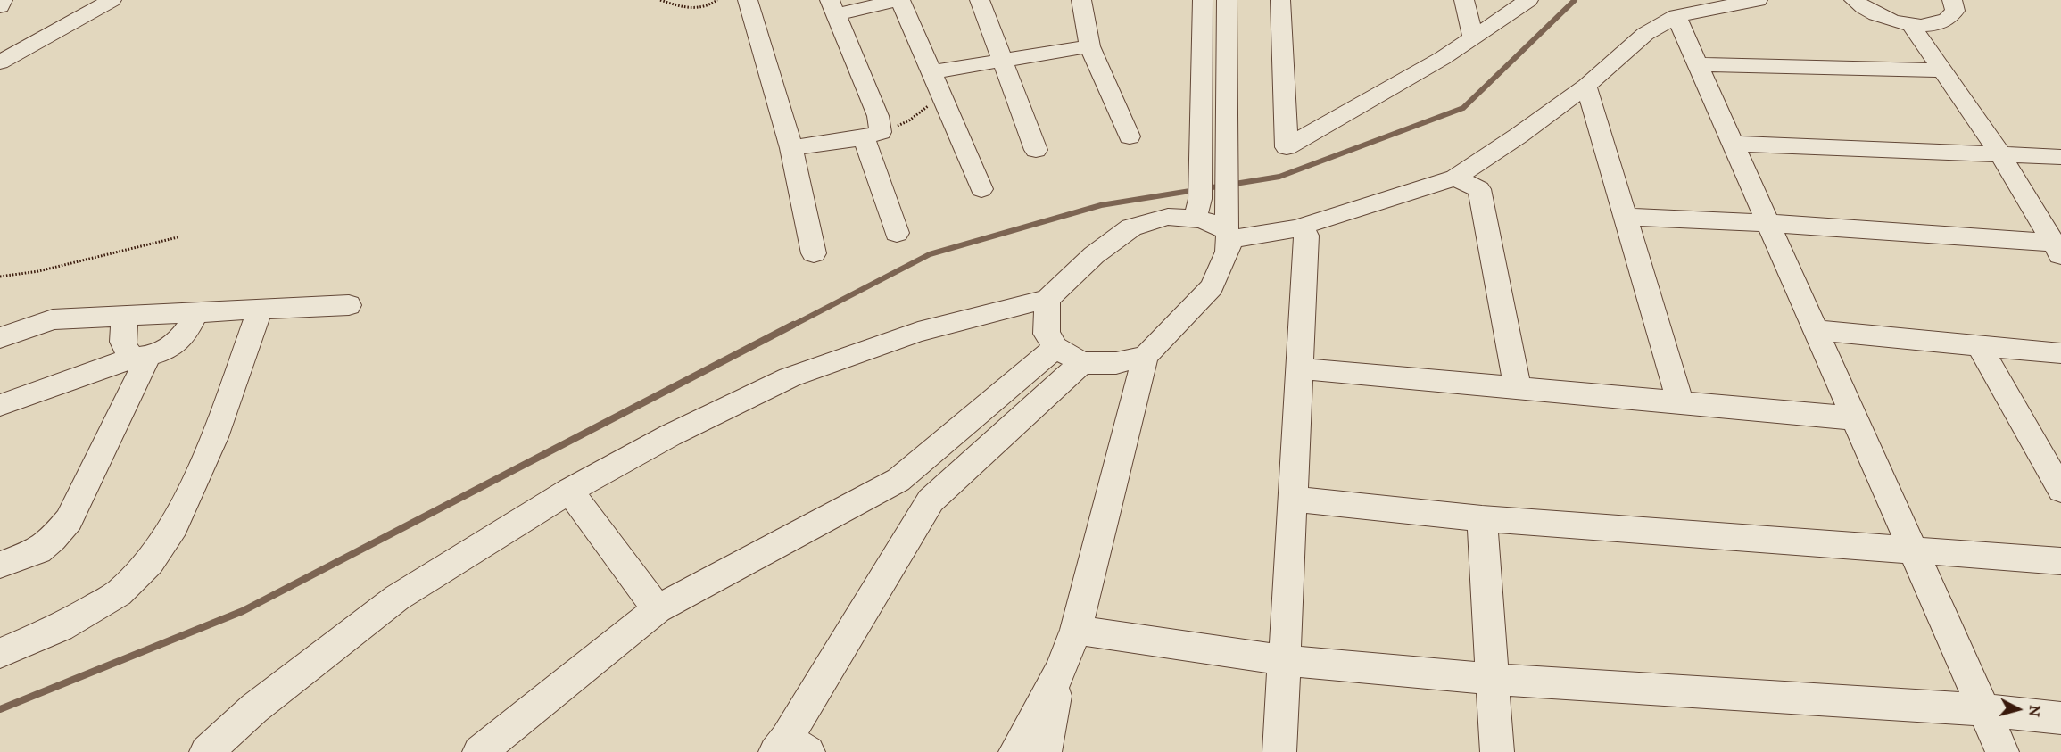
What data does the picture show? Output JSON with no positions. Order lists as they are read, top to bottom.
{
  "north": "right"
}
